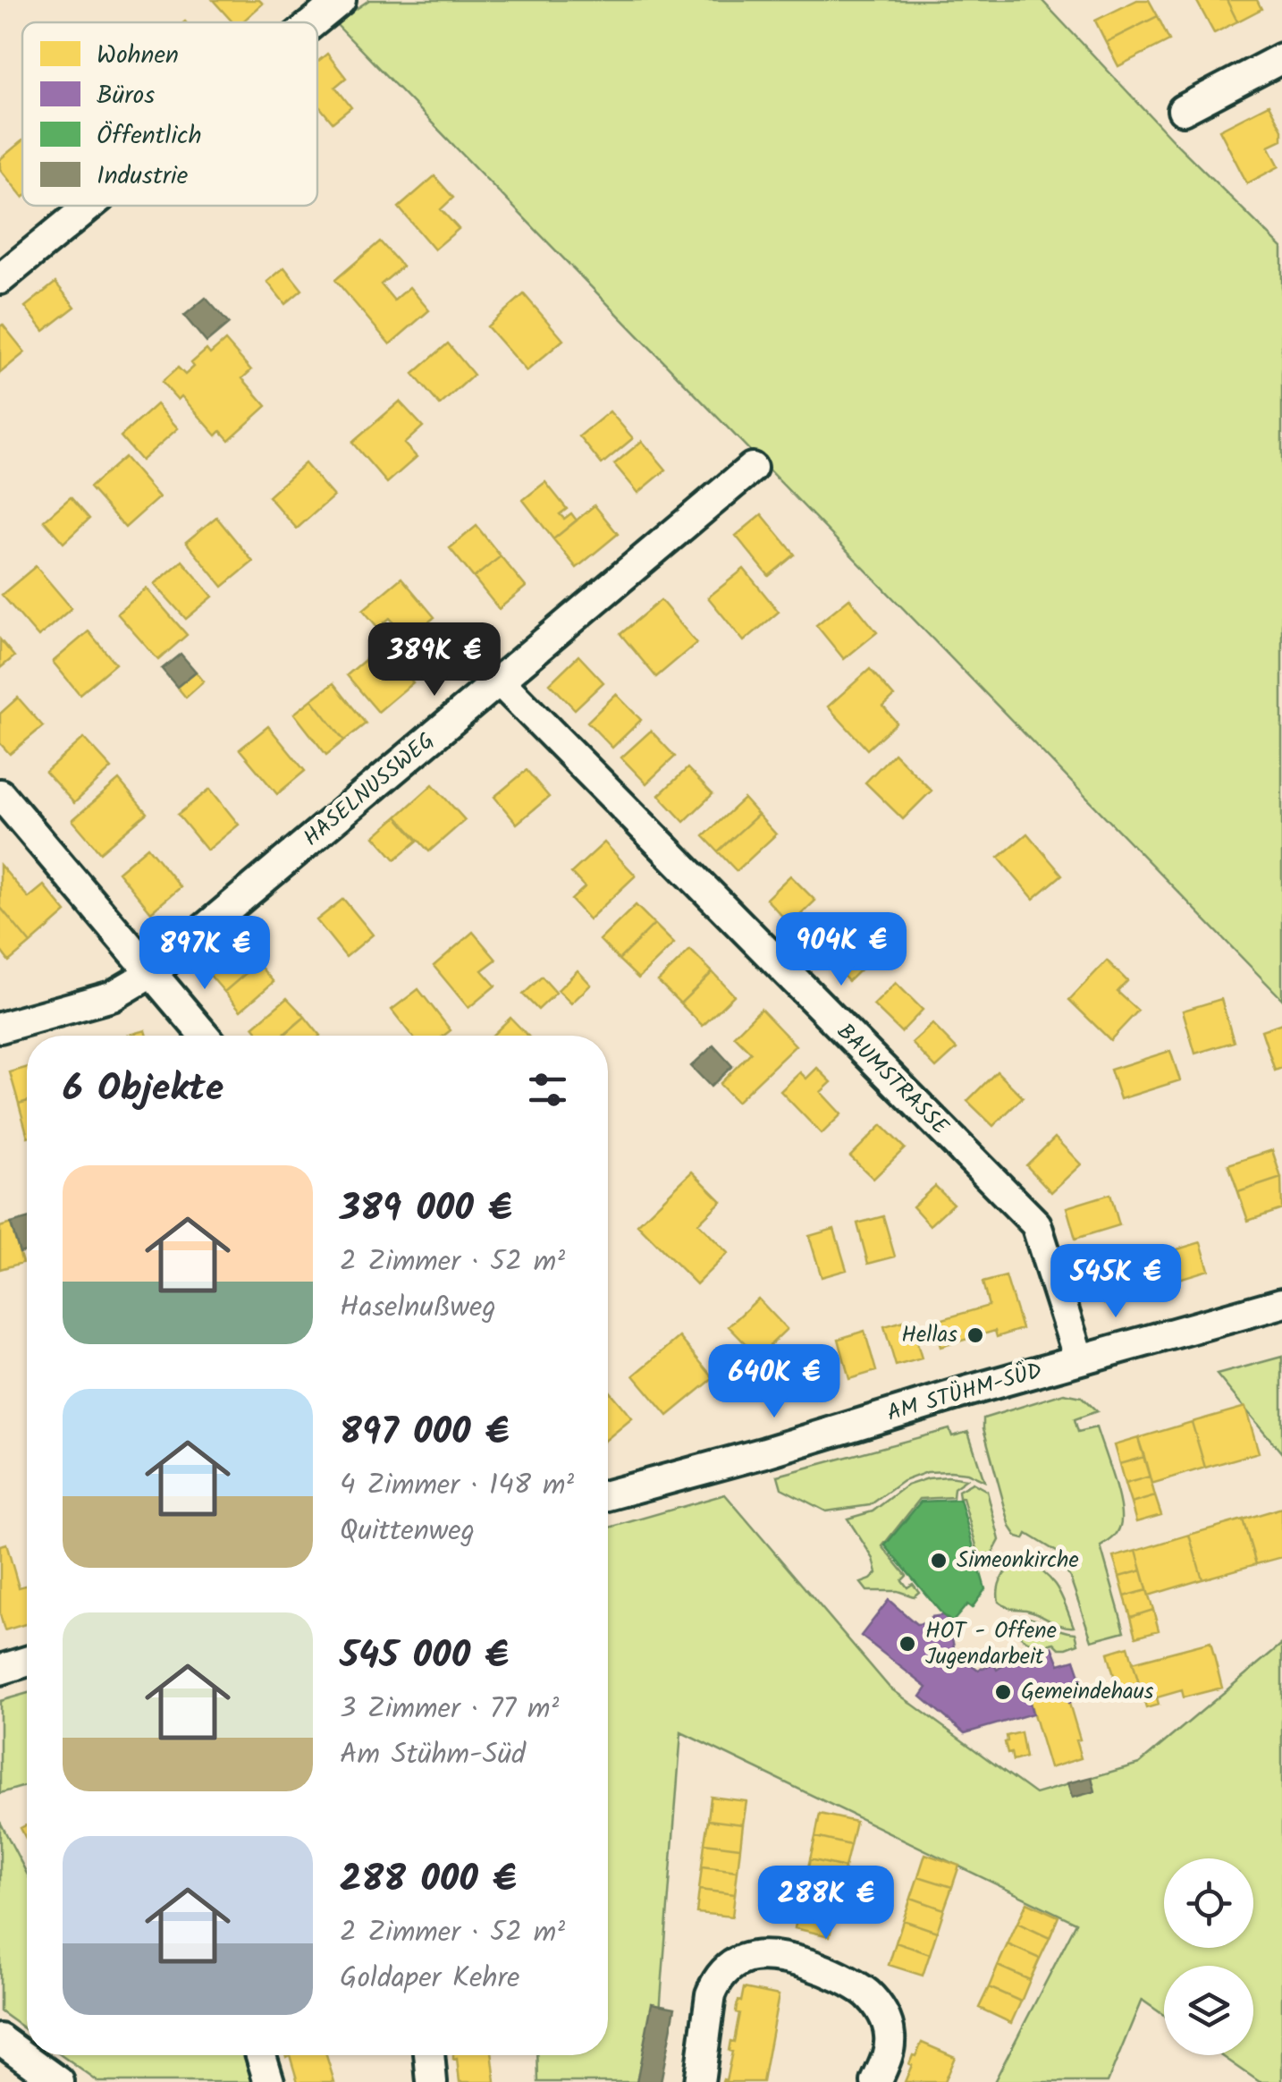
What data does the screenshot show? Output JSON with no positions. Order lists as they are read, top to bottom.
{
  "streets": {
    "street": ["HASELNUSSWEG", "BAUMSTRASSE", "AM STÜHM-SÜD"]
  },
  "crossings": [
    ["HASELNUSSWEG", "BAUMSTRASSE"],
    ["BAUMSTRASSE", "AM STÜHM-SÜD"]
  ],
  "places": [
    "Hellas",
    "Simeonkirche",
    "HOT - Offene Jugendarbeit",
    "Gemeindehaus"
  ],
  "legend": [
    "Wohnen",
    "Büros",
    "Öffentlich",
    "Industrie"
  ],
  "page": {
    "price": [
      "389K €",
      "904K €",
      "897K €",
      "545K €",
      "640K €",
      "288K €"
    ],
    "heading": "6 Objekte",
    "list": [
      {
        "name": "389 000 €",
        "note": "2 Zimmer · 52 m² · Haselnußweg"
      },
      {
        "name": "897 000 €",
        "note": "4 Zimmer · 148 m² · Quittenweg"
      },
      {
        "name": "545 000 €",
        "note": "3 Zimmer · 77 m² · Am Stühm-Süd"
      },
      {
        "name": "288 000 €",
        "note": "2 Zimmer · 52 m² · Goldaper Kehre"
      }
    ]
  }
}
